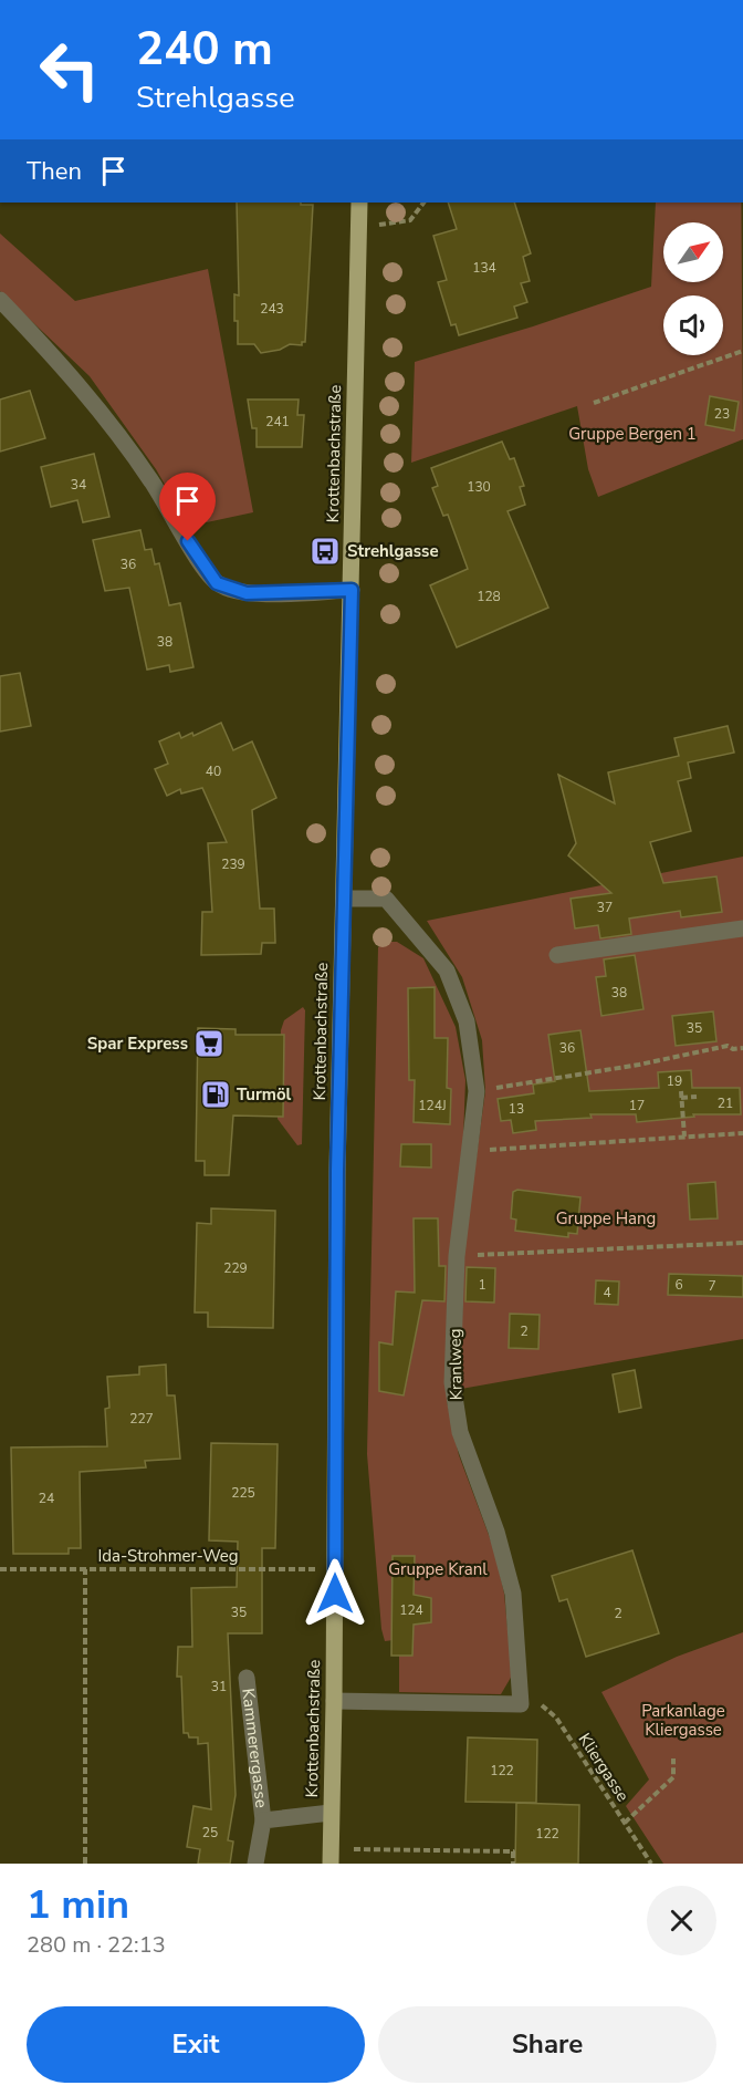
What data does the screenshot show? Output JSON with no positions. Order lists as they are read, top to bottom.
{
  "streets": {
    "main road": ["Krottenbachstraße"],
    "street": ["Kranlweg", "Kammerergasse"],
    "path": ["Ida-Strohmer-Weg", "Kliergasse"]
  },
  "crossings": [
    ["Krottenbachstraße", "Kranlweg"],
    ["Krottenbachstraße", "Ida-Strohmer-Weg"],
    ["Krottenbachstraße", "Kammerergasse"],
    ["Kranlweg", "Kliergasse"]
  ],
  "parks": [
    "Gruppe Bergen 1",
    "Gruppe Hang",
    "Gruppe Kranl",
    "Parkanlage Kliergasse"
  ],
  "places": {
    "bus stop": ["Strehlgasse"],
    "supermarket": ["Spar Express"],
    "fuel station": ["Turmöl"]
  },
  "house_numbers": [
    "134",
    "243",
    "23",
    "241",
    "34",
    "130",
    "36",
    "128",
    "38",
    "40",
    "239",
    "37",
    "38",
    "35",
    "36",
    "19",
    "21",
    "124J",
    "17",
    "13",
    "229",
    "1",
    "6",
    "7",
    "4",
    "2",
    "227",
    "225",
    "24",
    "124",
    "35",
    "2",
    "31",
    "122",
    "25",
    "122"
  ],
  "north": "top right",
  "page": {
    "turn": ["240 m", "Strehlgasse"],
    "then": "Then",
    "heading": ["1 min", "280 m · 22:13"],
    "buttons": ["Exit", "Share"]
  }
}
